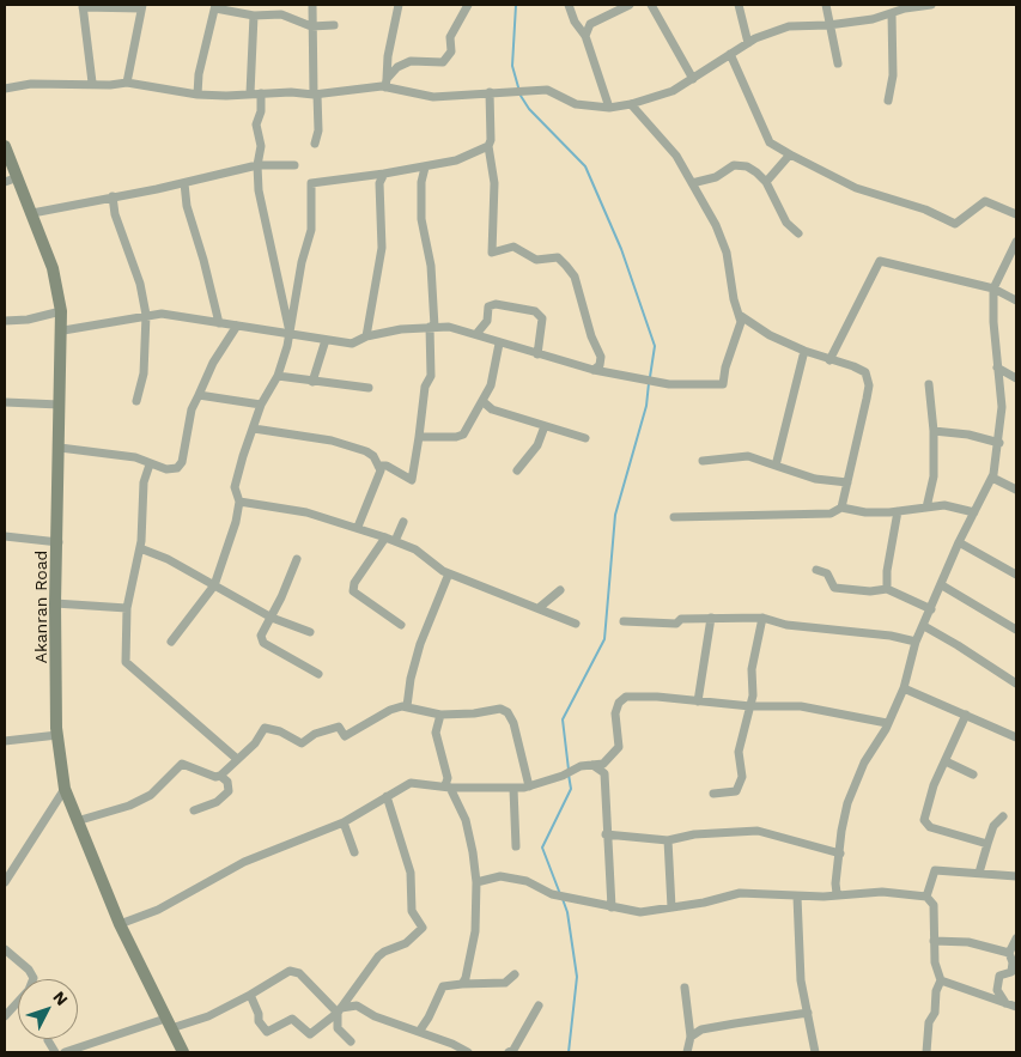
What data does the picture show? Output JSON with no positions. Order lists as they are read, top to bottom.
{
  "streets": {
    "main road": ["Akanran Road"]
  },
  "north": "top right"
}
